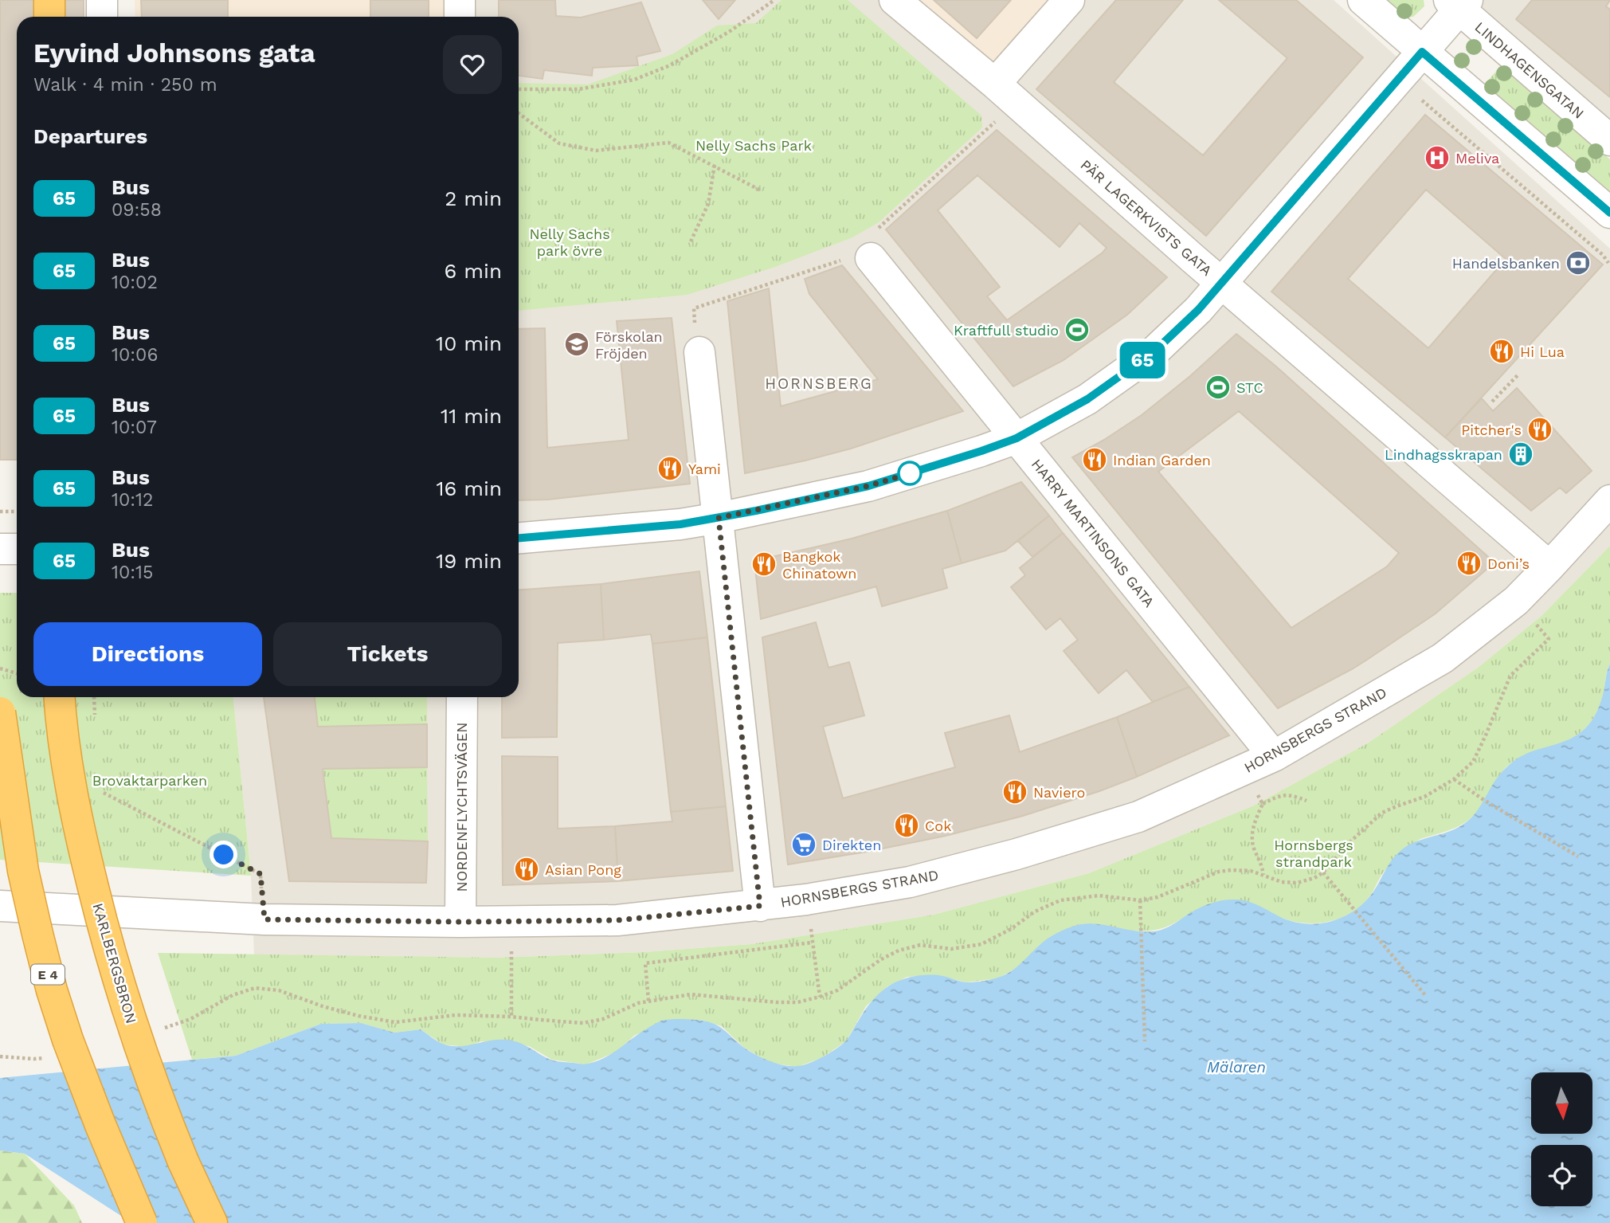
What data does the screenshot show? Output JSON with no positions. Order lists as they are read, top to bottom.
{
  "streets": {
    "highway": ["KARLBERGSBRON", "E 4"],
    "street": [
      "LINDHAGENSGATAN",
      "PÄR LAGERKVISTS GATA",
      "HARRY MARTINSONS GATA",
      "HORNSBERGS STRAND",
      "NORDENFLYCHTSVÄGEN"
    ]
  },
  "crossings": [
    ["PÄR LAGERKVISTS GATA", "HORNSBERGS STRAND"],
    ["HARRY MARTINSONS GATA", "HORNSBERGS STRAND"],
    ["HORNSBERGS STRAND", "NORDENFLYCHTSVÄGEN"]
  ],
  "districts": ["HORNSBERG"],
  "water": ["Mälaren"],
  "parks": [
    "Nelly Sachs Park",
    "Nelly Sachs park övre",
    "Brovaktarparken",
    "Hornsbergs strandpark"
  ],
  "places": {
    "hospital": ["Meliva"],
    "bank": ["Handelsbanken"],
    "sports": ["Kraftfull studio", "STC"],
    "school or university": ["Förskolan Fröjden"],
    "restaurant": [
      "Hi Lua",
      "Pitcher's",
      "Indian Garden",
      "Yami",
      "Doni’s",
      "Bangkok Chinatown",
      "Naviero",
      "Cok",
      "Asian Pong"
    ],
    "building": ["Lindhagsskrapan"],
    "supermarket": ["Direkten"]
  },
  "lines": ["bus line 65"],
  "north": "bottom",
  "page": {
    "on_map": "65",
    "heading": [
      ["Eyvind Johnsons gata", "Walk · 4 min · 250 m"],
      "Departures"
    ],
    "list": [
      {
        "mark": "65",
        "name": "Bus",
        "note": "09:58",
        "value": "2 min"
      },
      {
        "mark": "65",
        "name": "Bus",
        "note": "10:02",
        "value": "6 min"
      },
      {
        "mark": "65",
        "name": "Bus",
        "note": "10:06",
        "value": "10 min"
      },
      {
        "mark": "65",
        "name": "Bus",
        "note": "10:07",
        "value": "11 min"
      },
      {
        "mark": "65",
        "name": "Bus",
        "note": "10:12",
        "value": "16 min"
      },
      {
        "mark": "65",
        "name": "Bus",
        "note": "10:15",
        "value": "19 min"
      }
    ],
    "buttons": ["Directions", "Tickets"]
  }
}
